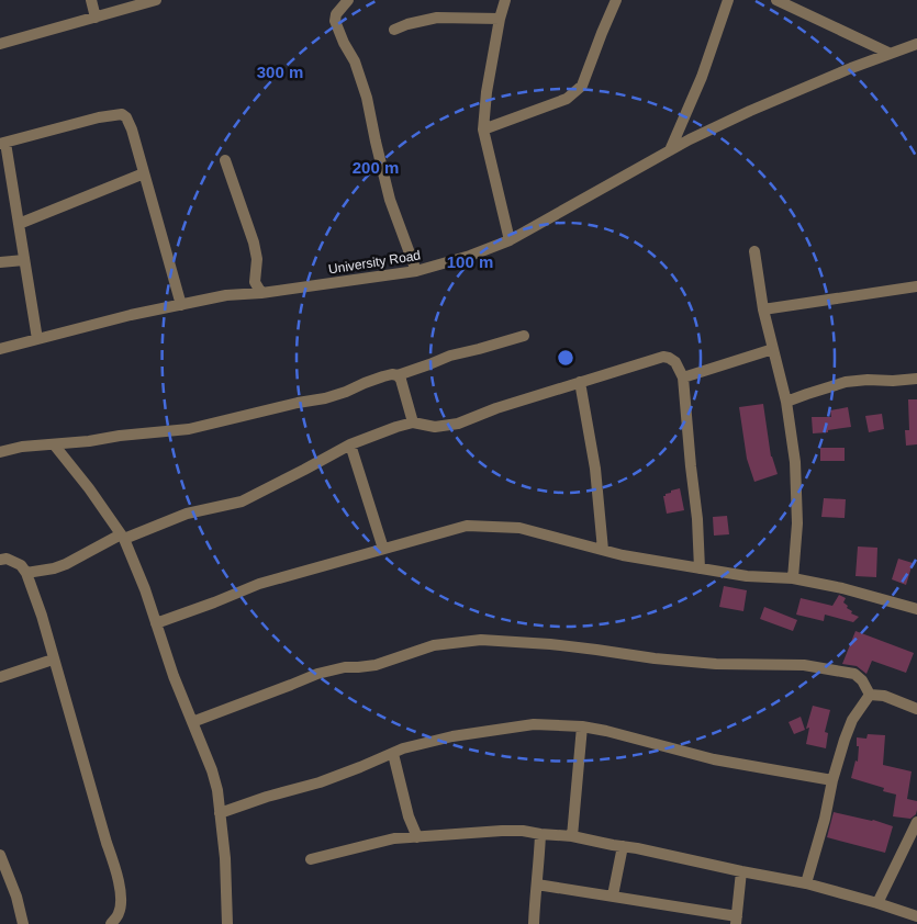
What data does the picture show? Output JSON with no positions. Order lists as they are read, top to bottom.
{
  "streets": {
    "street": ["University Road"]
  },
  "rings": ["300 m", "200 m", "100 m"]
}
